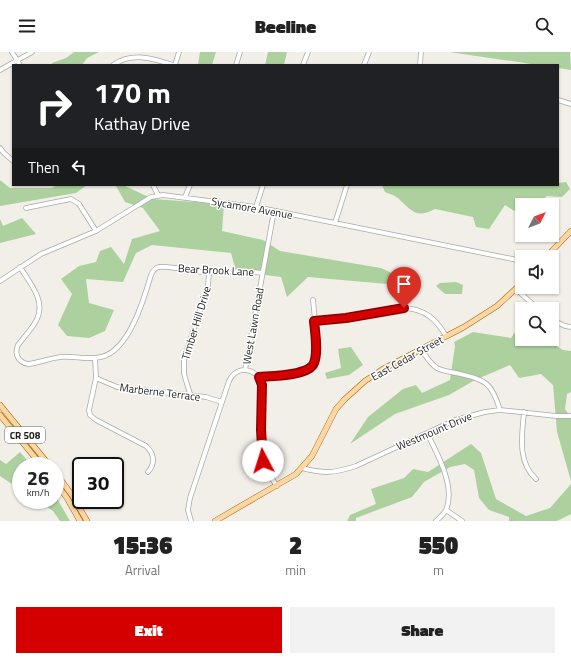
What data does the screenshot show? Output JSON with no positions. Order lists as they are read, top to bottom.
{
  "streets": {
    "main road": ["East Cedar Street", "CR 508"],
    "street": [
      "Sycamore Avenue",
      "Bear Brook Lane",
      "Timber Hill Drive",
      "West Lawn Road",
      "Marberne Terrace",
      "Westmount Drive"
    ]
  },
  "crossings": [
    ["Sycamore Avenue", "West Lawn Road"],
    ["Bear Brook Lane", "Timber Hill Drive"],
    ["Bear Brook Lane", "West Lawn Road"],
    ["Timber Hill Drive", "Marberne Terrace"],
    ["West Lawn Road", "Marberne Terrace"],
    ["East Cedar Street", "Westmount Drive"]
  ],
  "north": "top right",
  "page": {
    "header": "Beeline",
    "turn": ["170 m", "Kathay Drive"],
    "then": "Then",
    "speed": "26 km/h",
    "limit": "30",
    "eta": [
      "15:36",
      "Arrival",
      "2",
      "min",
      "550",
      "m"
    ],
    "buttons": ["Exit", "Share"]
  }
}
